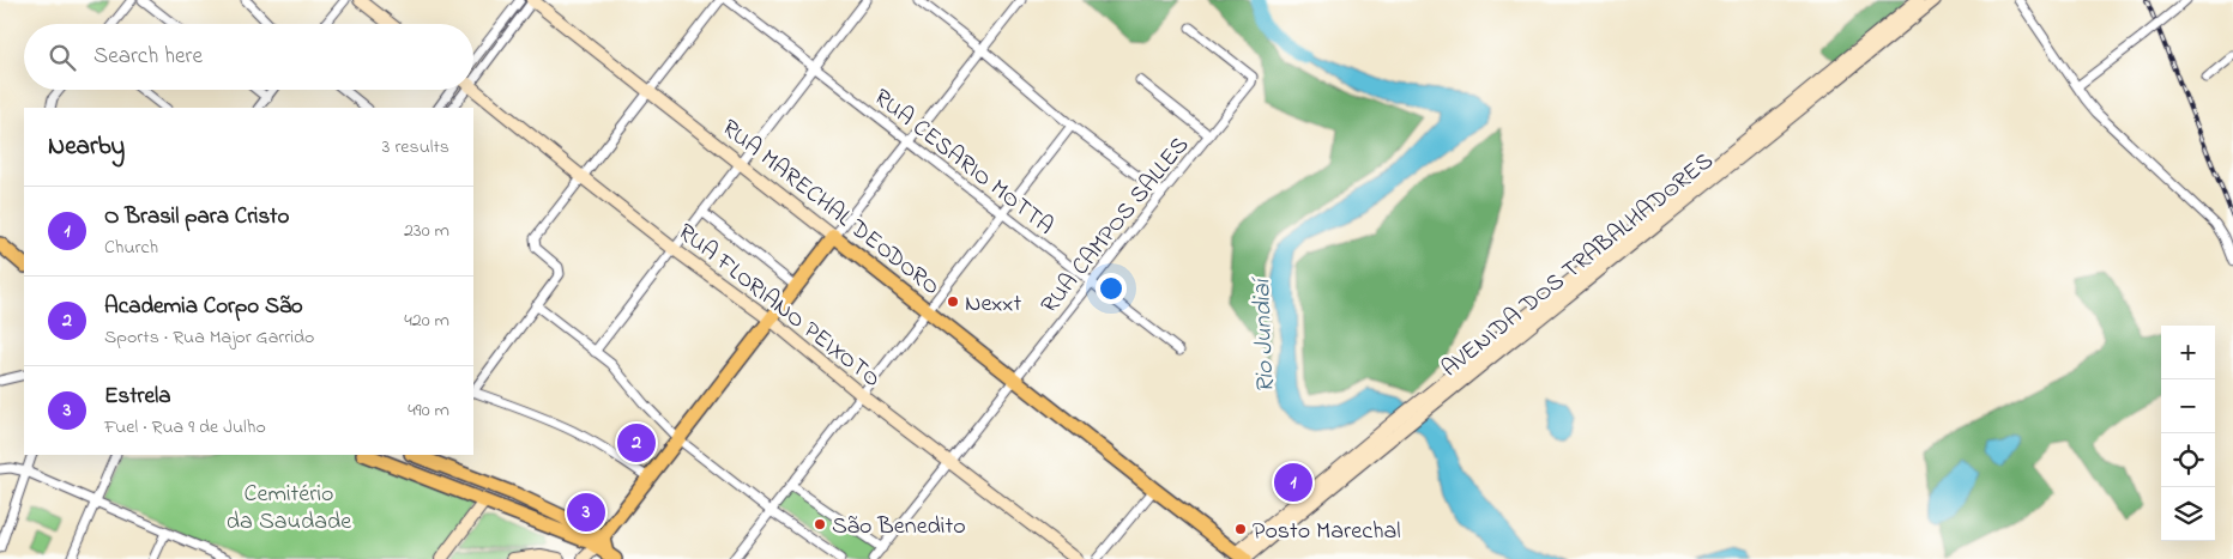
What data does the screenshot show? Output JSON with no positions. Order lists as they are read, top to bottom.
{
  "streets": {
    "main road": ["RUA MARECHAL DEODORO", "AVENIDA DOS TRABALHADORES", "RUA FLORIANO PEIXOTO"],
    "street": ["RUA CESARIO MOTTA", "RUA CAMPOS SALLES"]
  },
  "crossings": [
    ["RUA CESARIO MOTTA", "RUA CAMPOS SALLES"],
    ["RUA MARECHAL DEODORO", "RUA CAMPOS SALLES"],
    ["RUA MARECHAL DEODORO", "AVENIDA DOS TRABALHADORES"],
    ["RUA CAMPOS SALLES", "RUA FLORIANO PEIXOTO"]
  ],
  "water": ["Rio Jundiaí"],
  "parks": ["Cemitério da Saudade"],
  "places": ["Nexxt", "São Benedito", "Posto Marechal"],
  "page": {
    "search": "Search here",
    "heading": ["Nearby", "3 results"],
    "list": [
      {
        "mark": "1",
        "name": "O Brasil para Cristo",
        "note": "Church",
        "value": "230 m"
      },
      {
        "mark": "2",
        "name": "Academia Corpo São",
        "note": "Sports · Rua Major Garrido",
        "value": "420 m"
      },
      {
        "mark": "3",
        "name": "Estrela",
        "note": "Fuel · Rua 9 de Julho",
        "value": "490 m"
      }
    ],
    "map_buttons": ["+", "−"],
    "pins": ["2", "1", "3"]
  }
}
